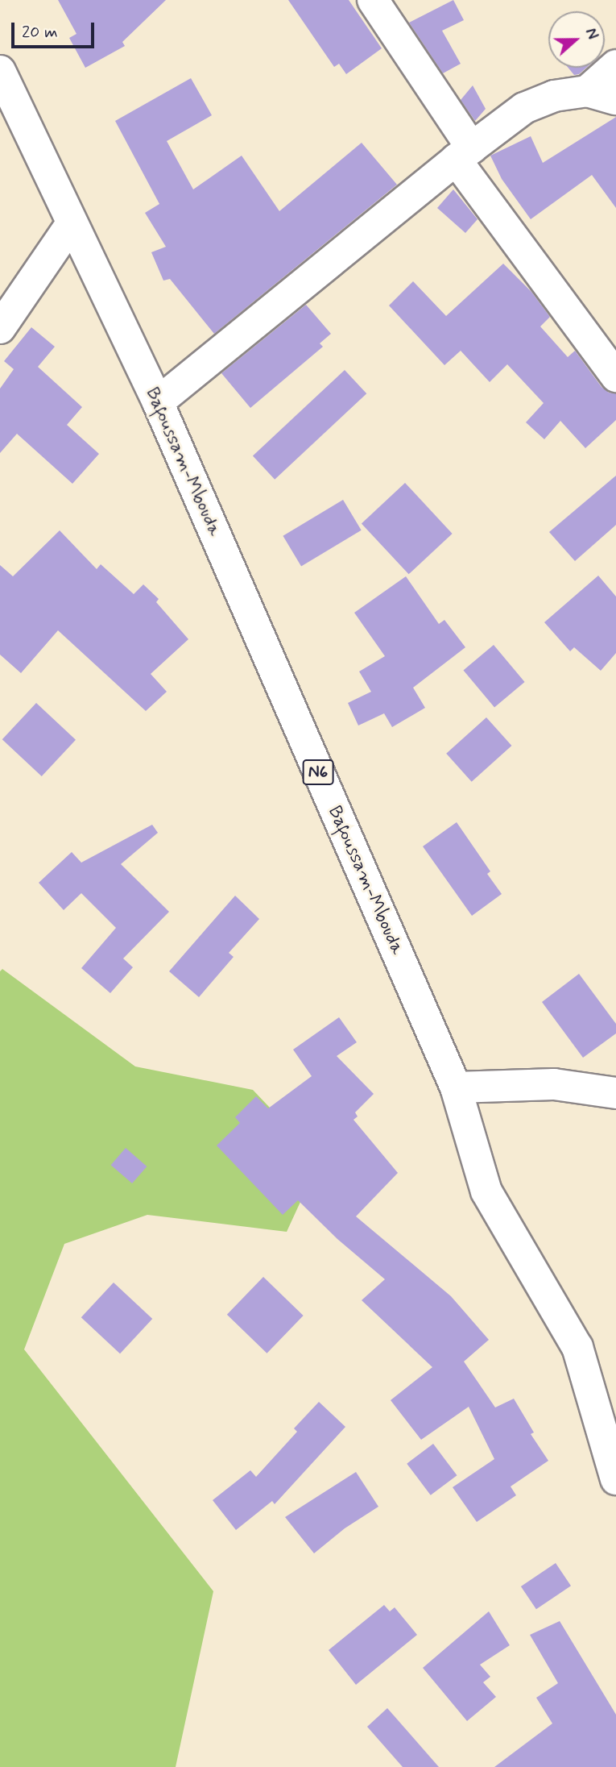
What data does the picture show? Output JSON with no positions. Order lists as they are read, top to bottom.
{
  "streets": {
    "main road": ["Bafoussam-Mbouda", "N6"]
  },
  "scale_bar": "20 m",
  "north": "right"
}
